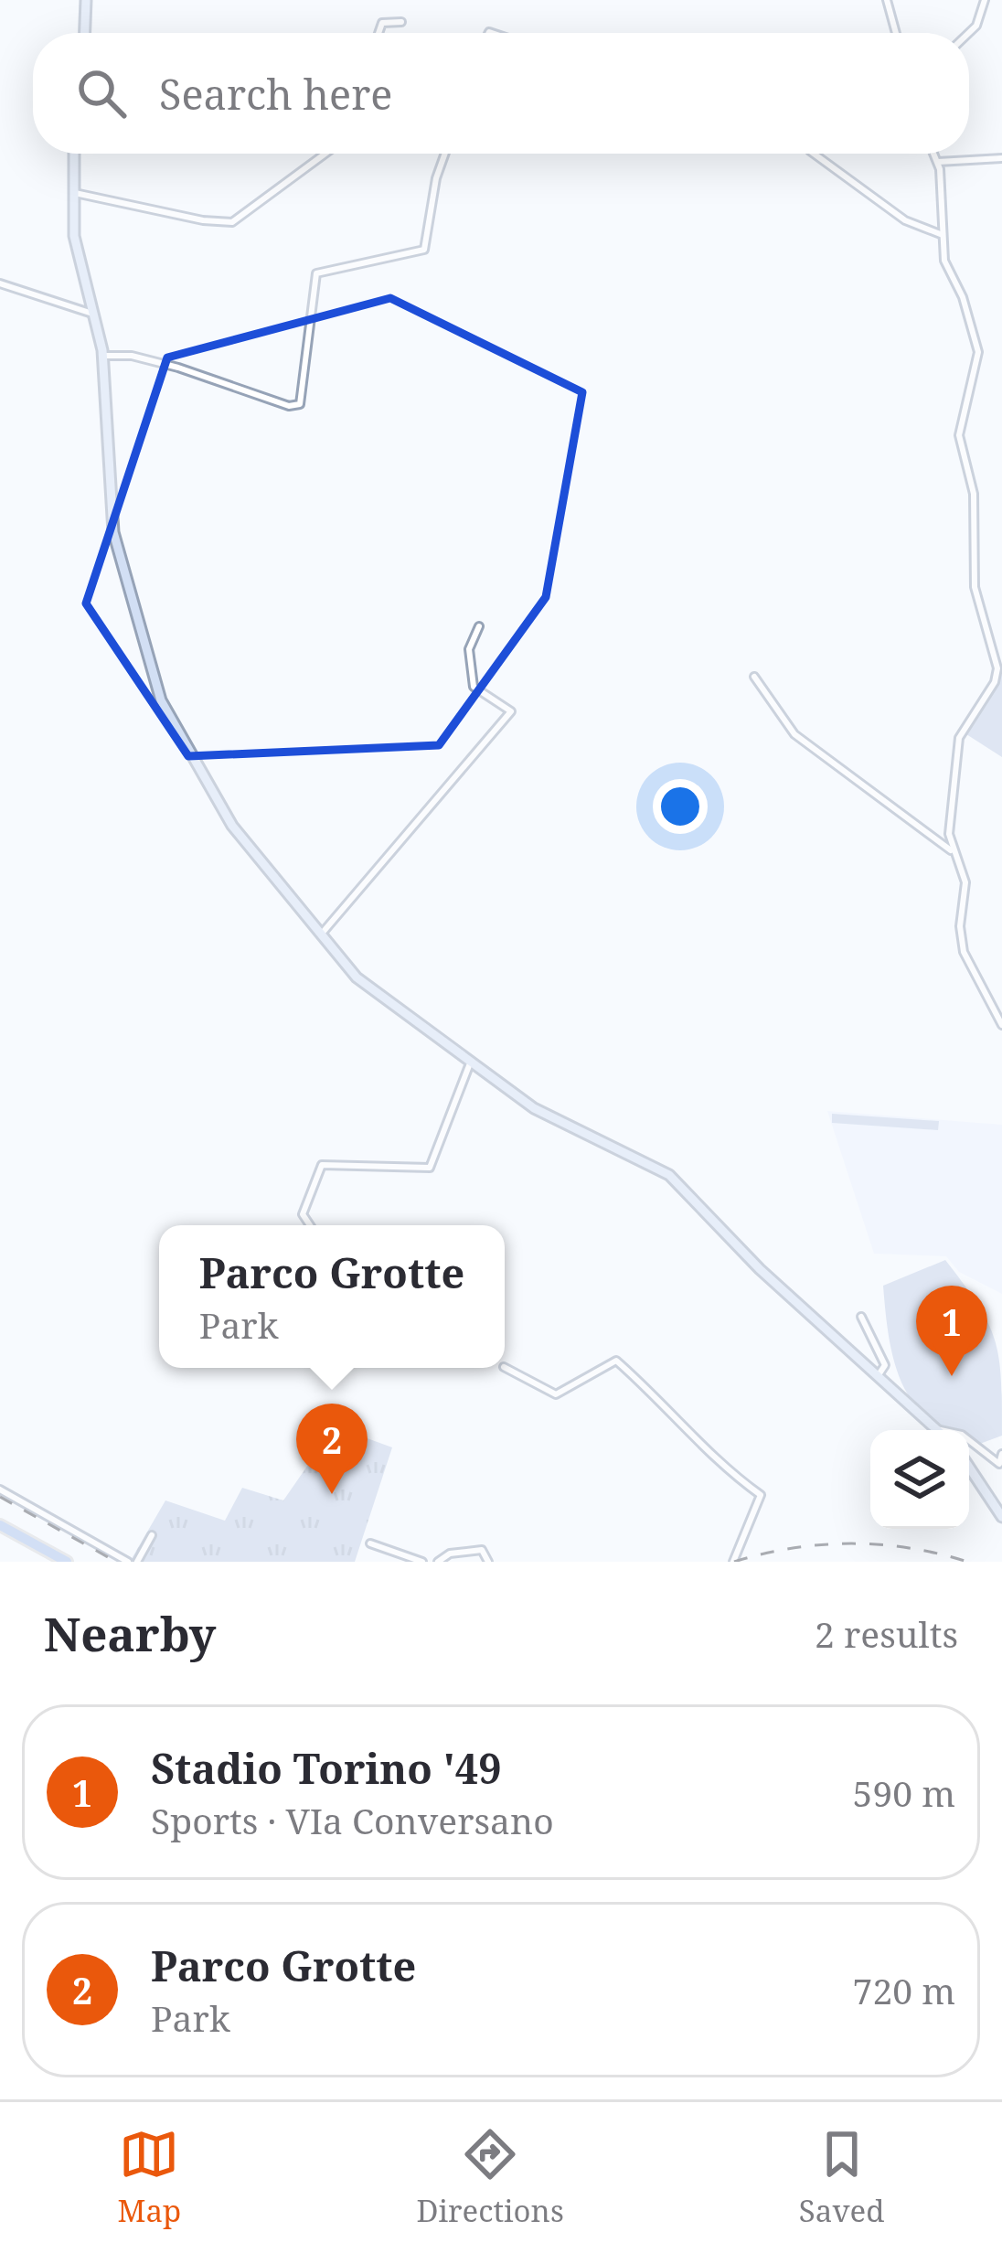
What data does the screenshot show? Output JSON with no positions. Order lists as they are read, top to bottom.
{
  "page": {
    "search": "Search here",
    "popup": ["Parco Grotte", "Park"],
    "pins": ["1", "2"],
    "heading": ["Nearby", "2 results"],
    "list": [
      {
        "mark": "1",
        "name": "Stadio Torino '49",
        "note": "Sports · VIa Conversano",
        "value": "590 m"
      },
      {
        "mark": "2",
        "name": "Parco Grotte",
        "note": "Park",
        "value": "720 m"
      }
    ],
    "nav": ["Map", "Directions", "Saved"]
  }
}
